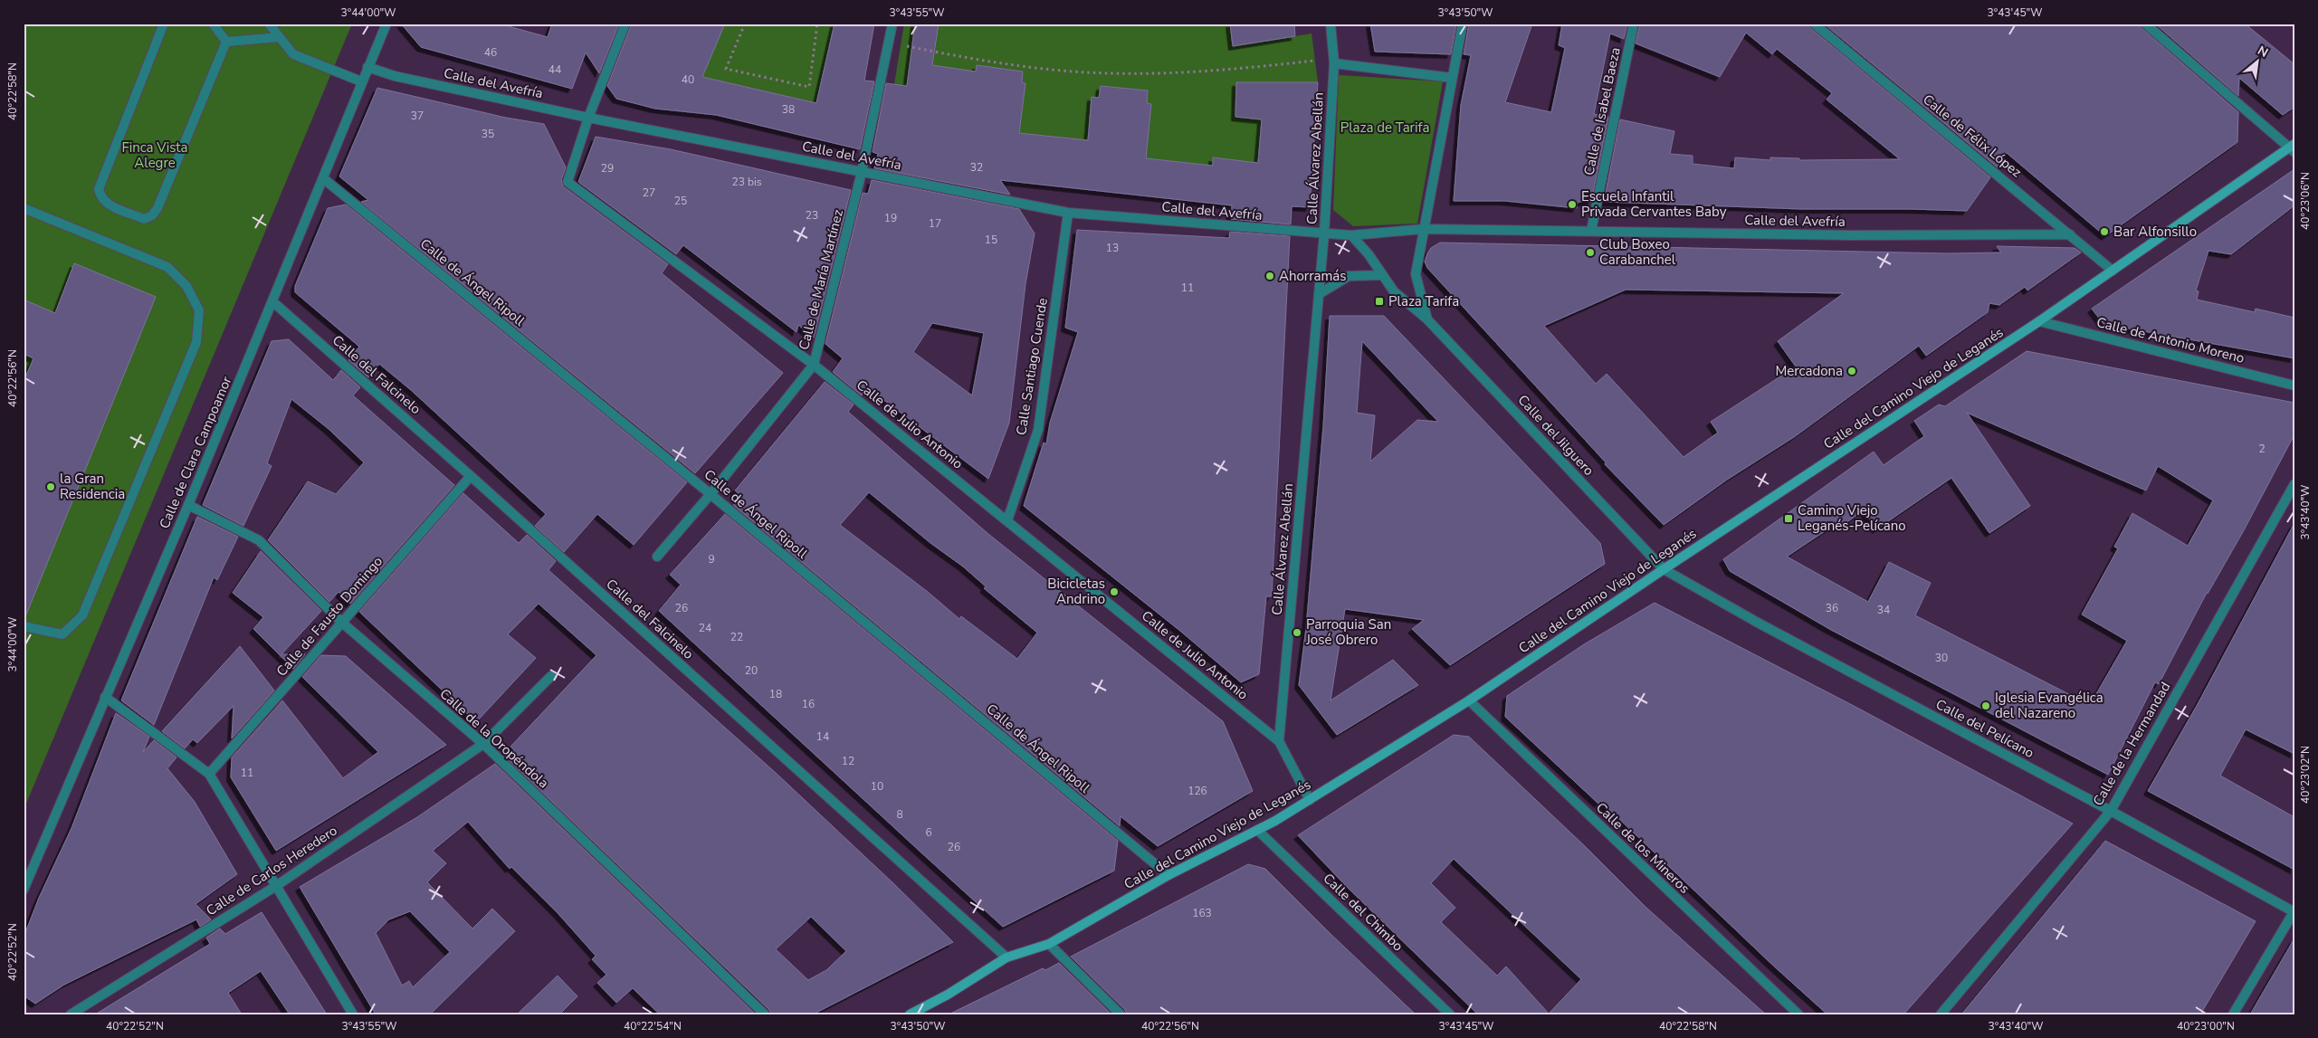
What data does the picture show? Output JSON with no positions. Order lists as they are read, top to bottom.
{
  "streets": {
    "street": [
      "Calle del Avefría",
      "Calle de Isabel Baeza",
      "Calle de Félix López",
      "Calle Álvarez Abellán",
      "Calle de María Martínez",
      "Calle de Ángel Ripoll",
      "Calle de Antonio Moreno",
      "Calle Santiago Cuende",
      "Calle del Falcinelo",
      "Calle del Camino Viejo de Leganés",
      "Calle de Julio Antonio",
      "Calle del Jilguero",
      "Calle de Clara Campoamor",
      "Calle de Fausto Domingo",
      "Calle del Pelícano",
      "Calle de la Oropéndola",
      "Calle de la Hermandad",
      "Calle de los Mineros",
      "Calle de Carlos Heredero",
      "Calle del Chimbo"
    ]
  },
  "crossings": [
    ["Calle del Avefría", "Calle de Isabel Baeza"],
    ["Calle del Avefría", "Calle de Félix López"],
    ["Calle del Avefría", "Calle Álvarez Abellán"],
    ["Calle del Avefría", "Calle de María Martínez"],
    ["Calle del Avefría", "Calle Santiago Cuende"],
    ["Calle del Avefría", "Calle de Julio Antonio"],
    ["Calle del Avefría", "Calle del Jilguero"],
    ["Calle del Avefría", "Calle de Clara Campoamor"],
    ["Calle de Félix López", "Calle del Camino Viejo de Leganés"],
    ["Calle Álvarez Abellán", "Calle de Julio Antonio"],
    ["Calle de María Martínez", "Calle de Ángel Ripoll"],
    ["Calle de María Martínez", "Calle de Julio Antonio"],
    ["Calle de Ángel Ripoll", "Calle del Camino Viejo de Leganés"],
    ["Calle de Ángel Ripoll", "Calle de Clara Campoamor"],
    ["Calle de Antonio Moreno", "Calle del Camino Viejo de Leganés"],
    ["Calle Santiago Cuende", "Calle de Julio Antonio"],
    ["Calle del Falcinelo", "Calle del Camino Viejo de Leganés"],
    ["Calle del Falcinelo", "Calle de Clara Campoamor"],
    ["Calle del Falcinelo", "Calle de Fausto Domingo"],
    ["Calle del Camino Viejo de Leganés", "Calle del Jilguero"],
    ["Calle del Camino Viejo de Leganés", "Calle del Pelícano"],
    ["Calle del Camino Viejo de Leganés", "Calle de los Mineros"],
    ["Calle del Camino Viejo de Leganés", "Calle del Chimbo"],
    ["Calle del Jilguero", "Calle del Pelícano"],
    ["Calle de Clara Campoamor", "Calle de la Oropéndola"],
    ["Calle de Fausto Domingo", "Calle de la Oropéndola"],
    ["Calle del Pelícano", "Calle de la Hermandad"],
    ["Calle de la Oropéndola", "Calle de Carlos Heredero"]
  ],
  "parks": ["Plaza de Tarifa", "Finca Vista Alegre"],
  "places": {
    "other": [
      "Escuela Infantil Privada Cervantes Baby",
      "Bar Alfonsillo",
      "Club Boxeo Carabanchel",
      "Ahorramás",
      "Mercadona",
      "la Gran Residencia",
      "Bicicletas Andrino",
      "Parroquia San José Obrero",
      "Iglesia Evangélica del Nazareno"
    ],
    "transit": ["Plaza Tarifa", "Camino Viejo Leganés-Pelícano"]
  },
  "house_numbers": [
    "46",
    "44",
    "40",
    "38",
    "37",
    "35",
    "32",
    "29",
    "23 bis",
    "27",
    "25",
    "23",
    "19",
    "17",
    "15",
    "13",
    "11",
    "2",
    "9",
    "26",
    "36",
    "34",
    "24",
    "22",
    "30",
    "20",
    "18",
    "16",
    "14",
    "12",
    "11",
    "10",
    "126",
    "8",
    "6",
    "26",
    "163"
  ],
  "north": "top right",
  "coordinates": [
    "3°44'00\"W",
    "3°43'55\"W",
    "3°43'50\"W",
    "3°43'45\"W",
    "40°22'58\"N",
    "40°23'06\"N",
    "40°22'56\"N",
    "3°43'40\"W",
    "40°23'02\"N",
    "40°22'52\"N",
    "40°22'54\"N",
    "40°23'00\"N"
  ]
}
